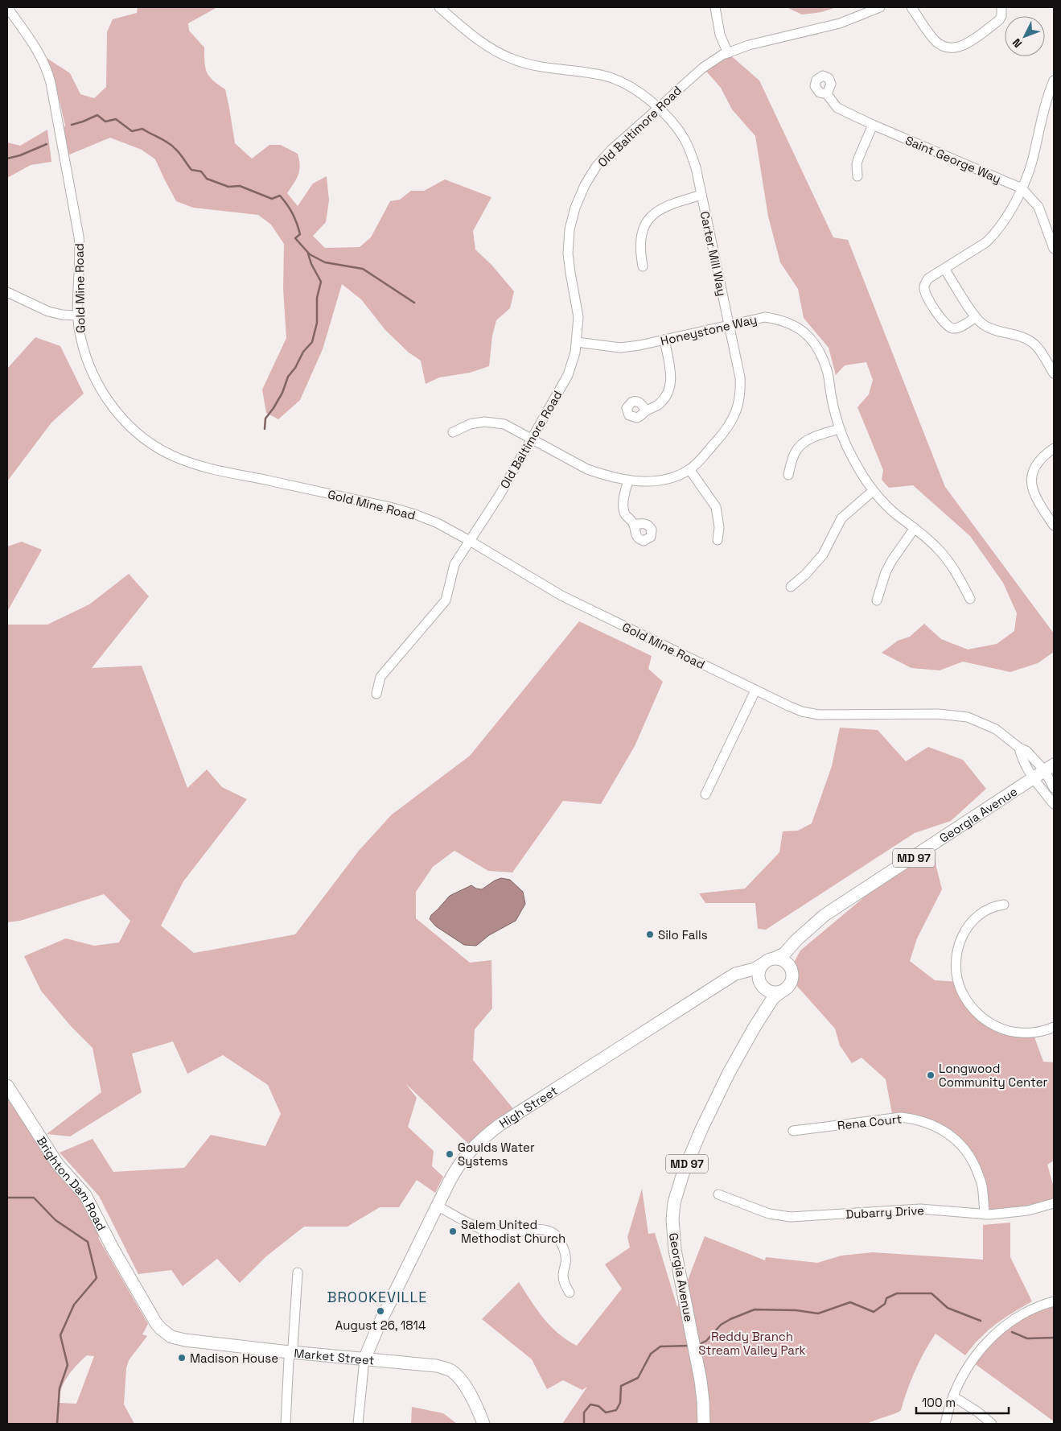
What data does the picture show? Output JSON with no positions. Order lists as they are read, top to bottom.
{
  "streets": {
    "main road": [
      "Georgia Avenue",
      "MD 97",
      "High Street",
      "Brighton Dam Road",
      "Market Street"
    ],
    "street": [
      "Old Baltimore Road",
      "Saint George Way",
      "Carter Mill Way",
      "Gold Mine Road",
      "Honeystone Way",
      "Rena Court",
      "Dubarry Drive"
    ]
  },
  "crossings": [
    ["Old Baltimore Road", "Carter Mill Way"],
    ["Old Baltimore Road", "Gold Mine Road"],
    ["Old Baltimore Road", "Honeystone Way"],
    ["Carter Mill Way", "Honeystone Way"],
    ["Gold Mine Road", "Georgia Avenue"],
    ["Georgia Avenue", "MD 97"],
    ["Georgia Avenue", "High Street"],
    ["MD 97", "High Street"],
    ["High Street", "Market Street"],
    ["Rena Court", "Dubarry Drive"],
    ["Brighton Dam Road", "Market Street"]
  ],
  "districts": ["BROOKEVILLE"],
  "parks": ["Reddy Branch Stream Valley Park"],
  "places": [
    "Silo Falls",
    "Longwood Community Center",
    "Goulds Water Systems",
    "Salem United Methodist Church",
    "August 26, 1814",
    "Madison House"
  ],
  "scale_bar": "100 m",
  "north": "bottom left"
}
